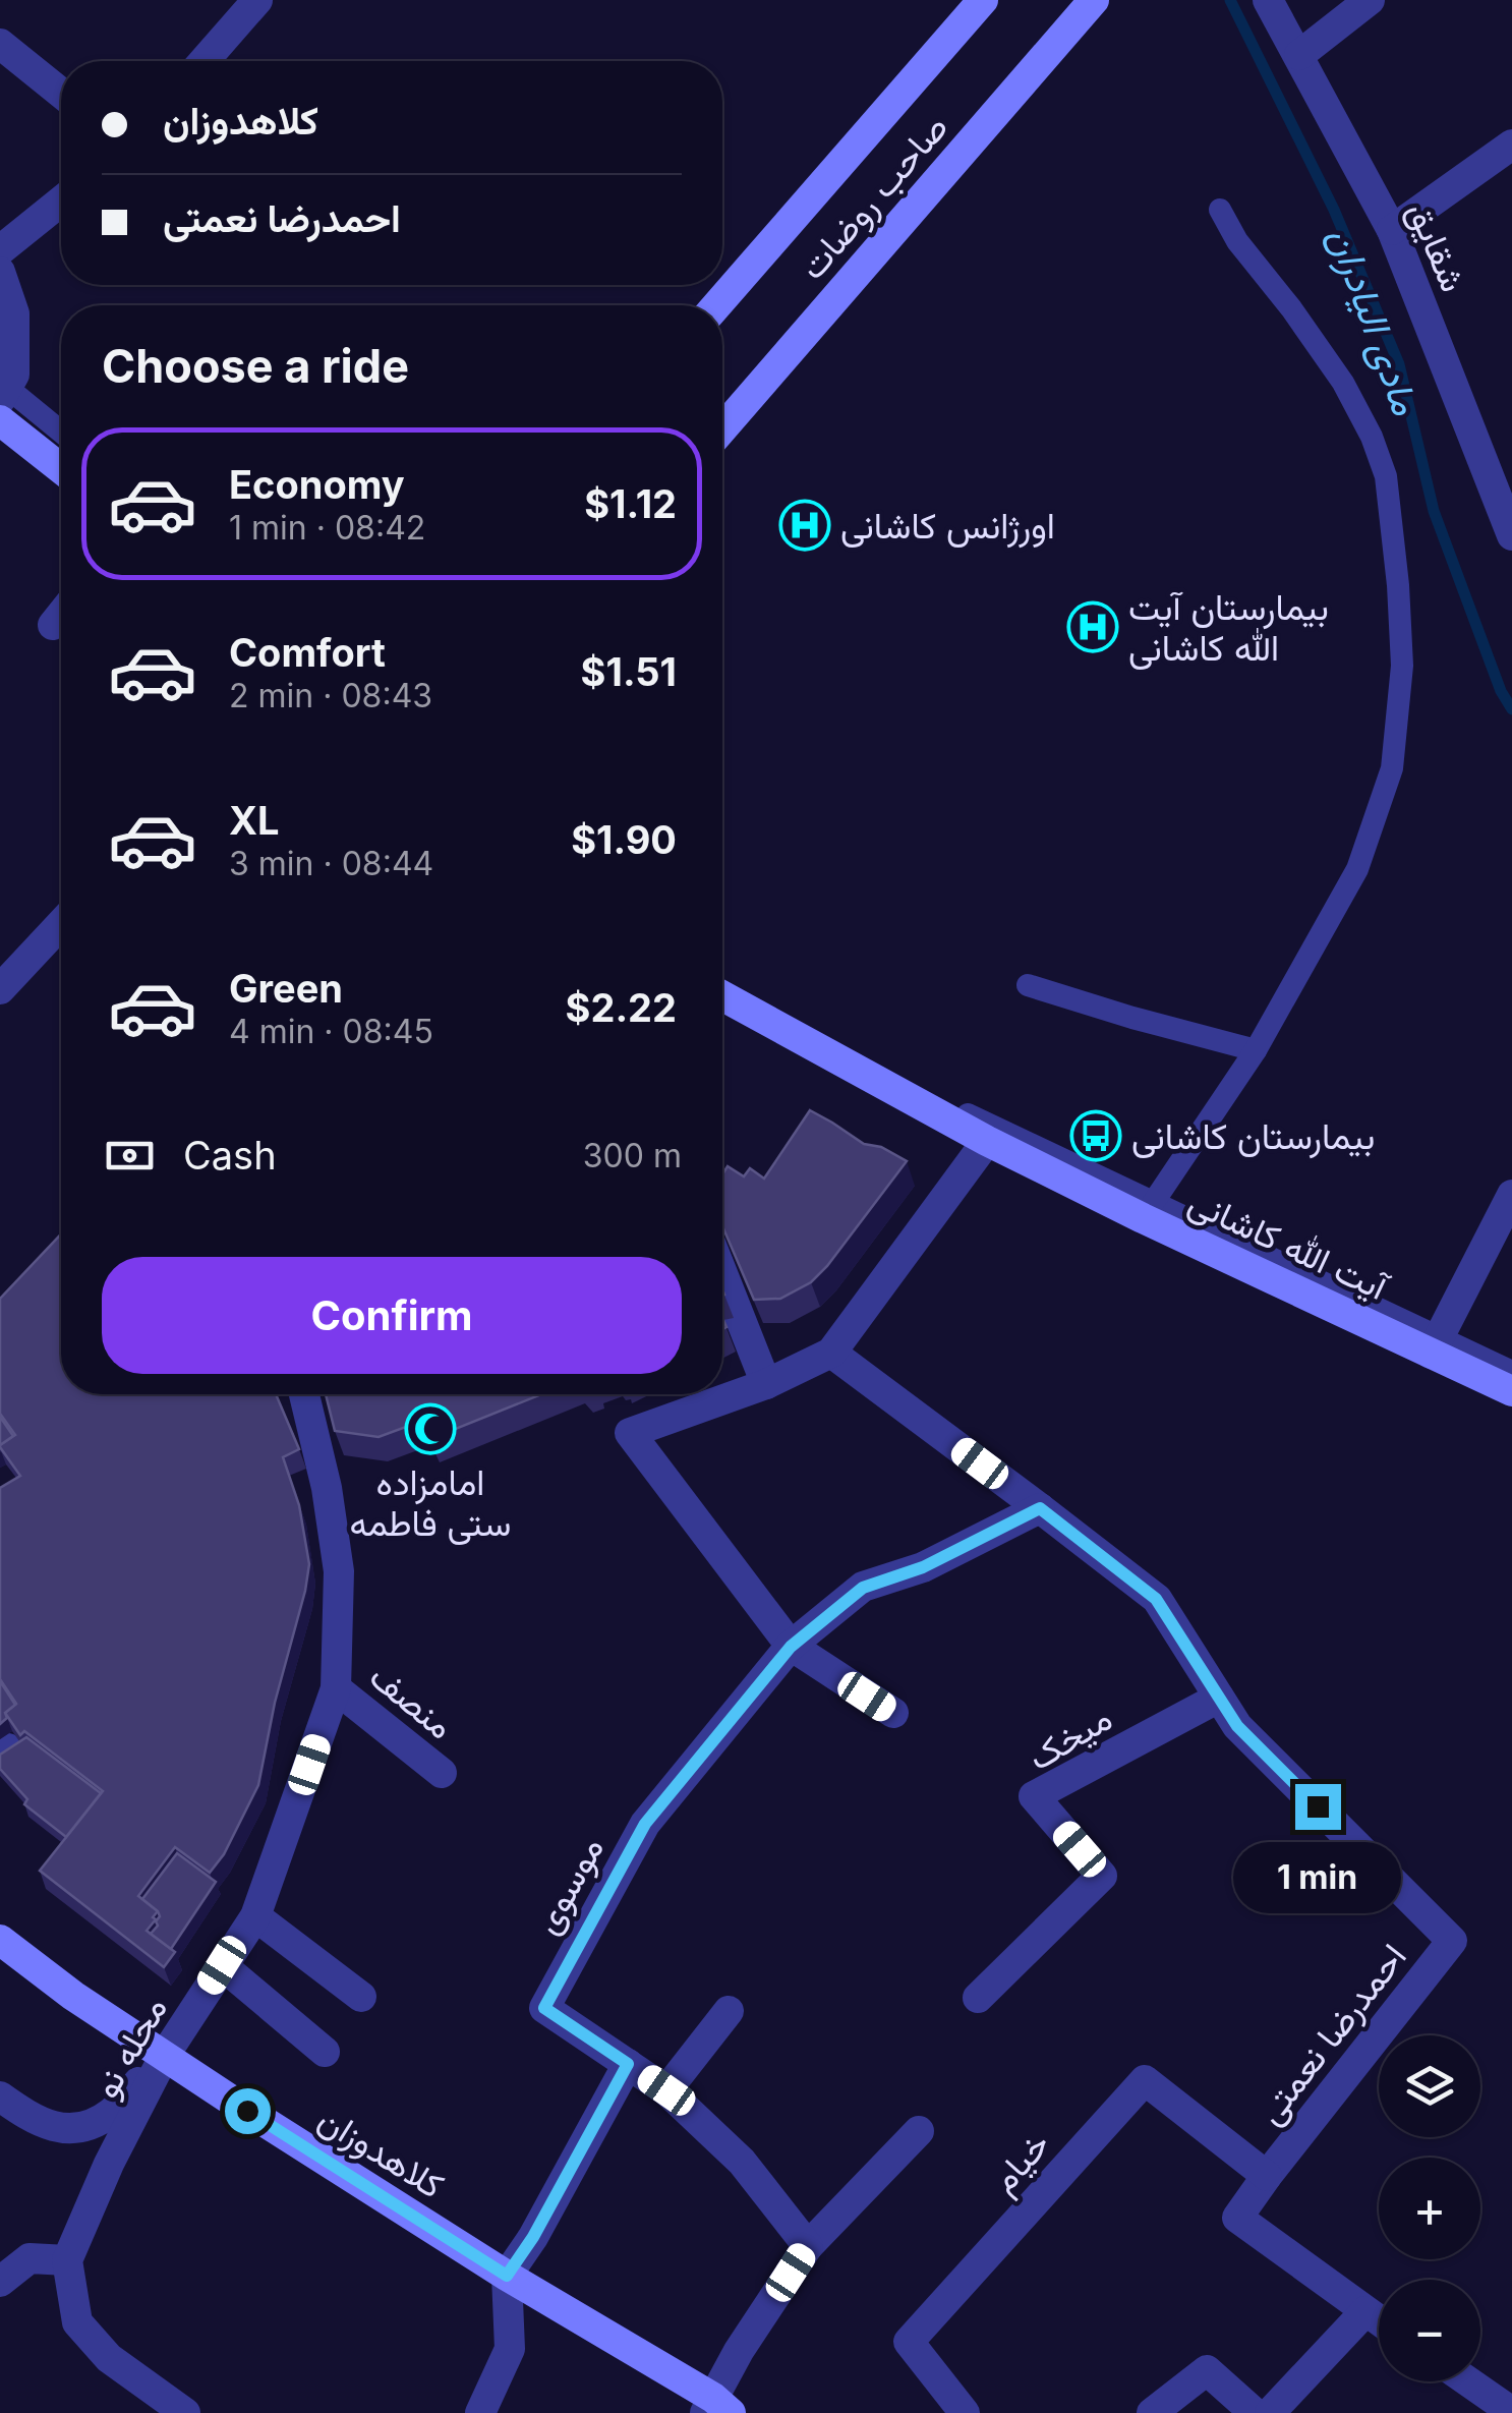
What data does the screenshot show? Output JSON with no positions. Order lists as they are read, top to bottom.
{
  "streets": {
    "street": [
      "صاحب روضات",
      "شقایق",
      "آیت الله کاشانی",
      "منصف",
      "میخک",
      "موسوی",
      "احمدرضا نعمتی",
      "محله نو",
      "کلاهدوزان",
      "خیام"
    ]
  },
  "crossings": [
    ["منصف", "محله نو"],
    ["میخک", "احمدرضا نعمتی"],
    ["موسوی", "احمدرضا نعمتی"],
    ["احمدرضا نعمتی", "خیام"],
    ["محله نو", "کلاهدوزان"]
  ],
  "water": ["مادی الیادران"],
  "places": {
    "hospital": ["اورژانس کاشانی", "بیمارستان آیت الله کاشانی"],
    "bus stop": ["بیمارستان کاشانی"],
    "mosque": ["امامزاده ستی فاطمه"]
  },
  "page": {
    "banner": ["کلاهدوزان", "احمدرضا نعمتی"],
    "heading": "Choose a ride",
    "list": [
      {
        "name": "Economy",
        "note": "1 min · 08:42",
        "value": "$1.12"
      },
      {
        "name": "Comfort",
        "note": "2 min · 08:43",
        "value": "$1.51"
      },
      {
        "name": "XL",
        "note": "3 min · 08:44",
        "value": "$1.90"
      },
      {
        "name": "Green",
        "note": "4 min · 08:45",
        "value": "$2.22"
      }
    ],
    "pay": ["Cash", "300 m"],
    "buttons": "Confirm",
    "bubble": "1 min",
    "map_buttons": ["+", "−"]
  }
}
